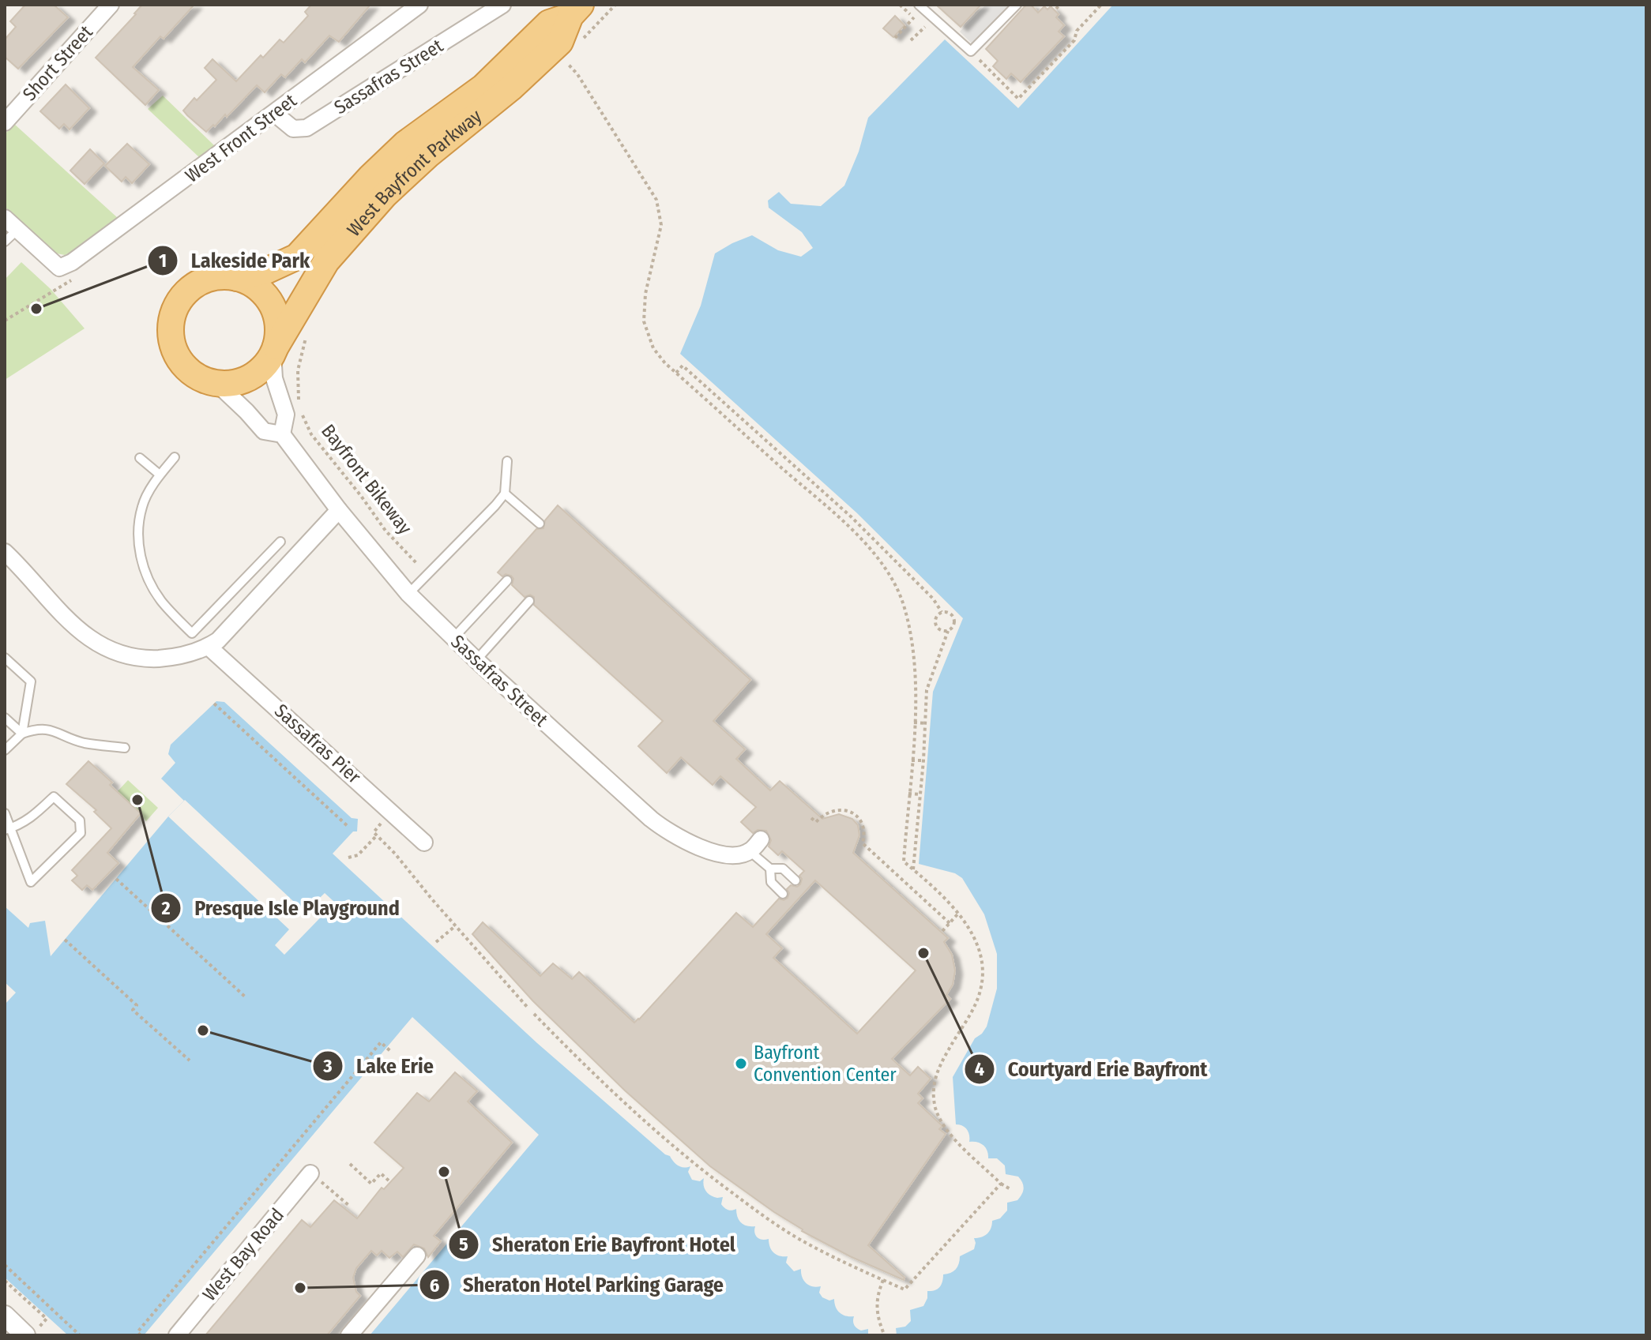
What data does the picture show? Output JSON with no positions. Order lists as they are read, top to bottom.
{
  "streets": {
    "highway": ["West Bayfront Parkway"],
    "street": [
      "Short Street",
      "Sassafras Street",
      "West Front Street",
      "Sassafras Pier",
      "West Bay Road"
    ],
    "path": ["Bayfront Bikeway"]
  },
  "crossings": [
    ["Sassafras Street", "West Front Street"],
    ["Sassafras Street", "West Bayfront Parkway"]
  ],
  "places": [
    "Lakeside Park",
    "Presque Isle Playground",
    "Courtyard Erie Bayfront",
    "Lake Erie",
    "Bayfront Convention Center",
    "Sheraton Erie Bayfront Hotel",
    "Sheraton Hotel Parking Garage"
  ]
}
